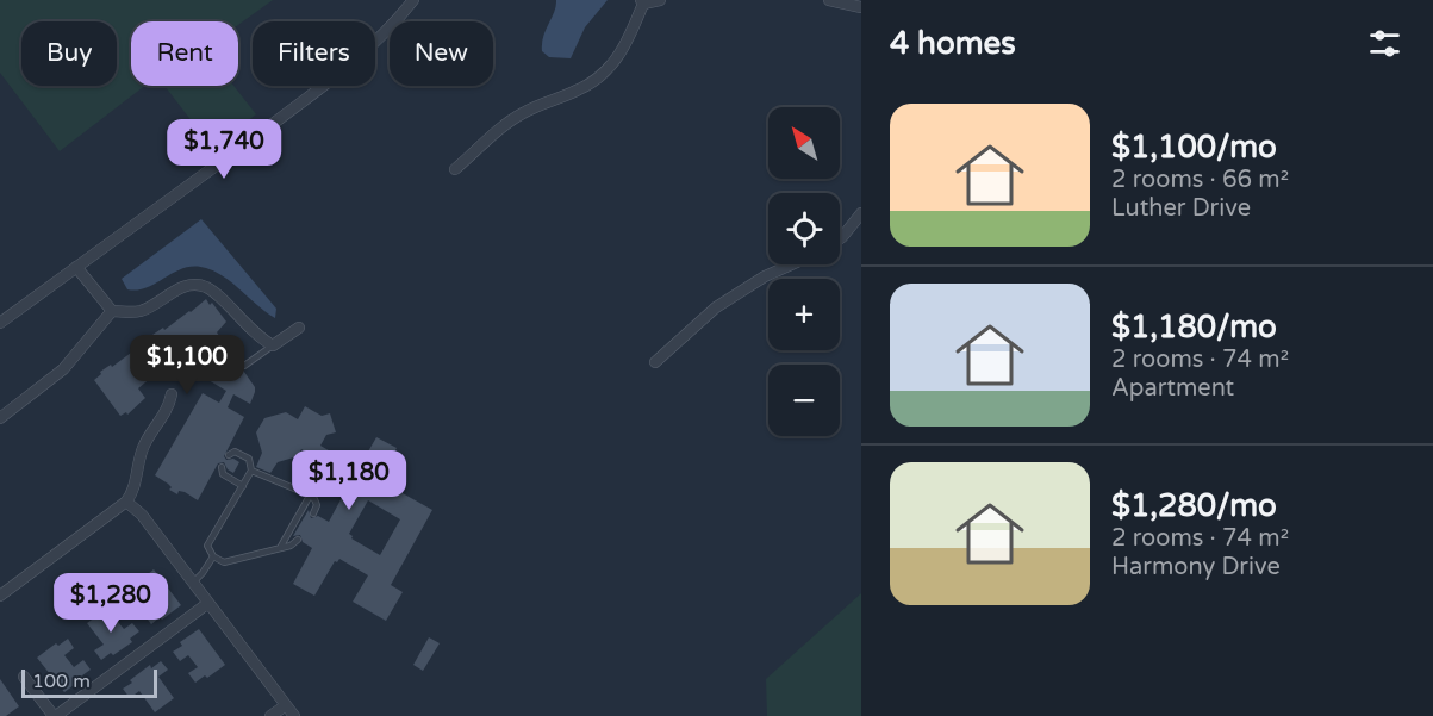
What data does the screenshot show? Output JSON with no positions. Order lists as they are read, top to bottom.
{
  "scale_bar": "100 m",
  "north": "top left",
  "page": {
    "heading": "4 homes",
    "chip": [
      "Buy",
      "Rent",
      "Filters",
      "New"
    ],
    "list": [
      {
        "name": "$1,100/mo",
        "note": "2 rooms · 66 m² · Luther Drive"
      },
      {
        "name": "$1,180/mo",
        "note": "2 rooms · 74 m² · Apartment"
      },
      {
        "name": "$1,280/mo",
        "note": "2 rooms · 74 m² · Harmony Drive"
      }
    ],
    "map_buttons": ["+", "−"],
    "price": [
      "$1,740",
      "$1,100",
      "$1,180",
      "$1,280"
    ],
    "scale": "100 m"
  }
}
